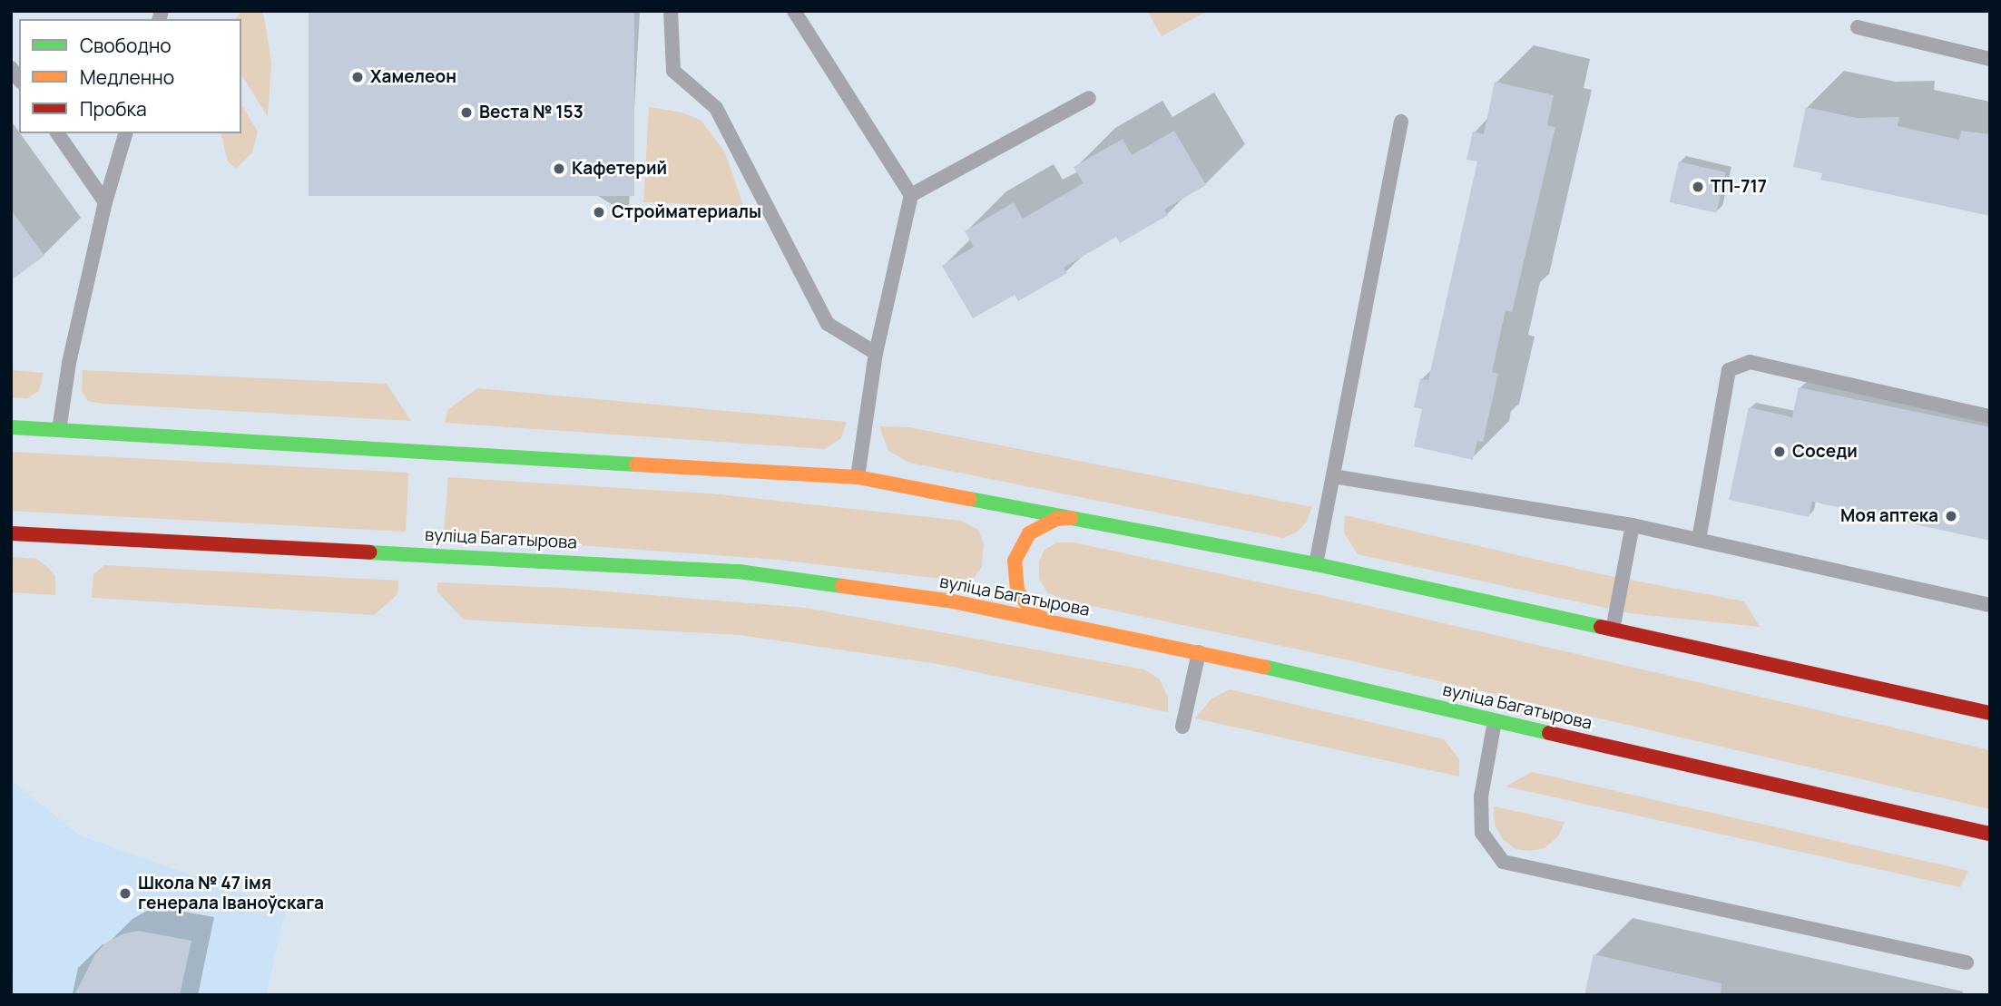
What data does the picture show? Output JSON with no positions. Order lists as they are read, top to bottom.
{
  "streets": {
    "street": ["вуліца Багатырова"]
  },
  "places": [
    "Хамелеон",
    "Веста № 153",
    "Кафетерий",
    "ТП-717",
    "Стройматериалы",
    "Соседи",
    "Моя аптека",
    "Школа № 47 імя генерала Іваноўскага"
  ],
  "legend": ["Свободно", "Медленно", "Пробка"]
}
